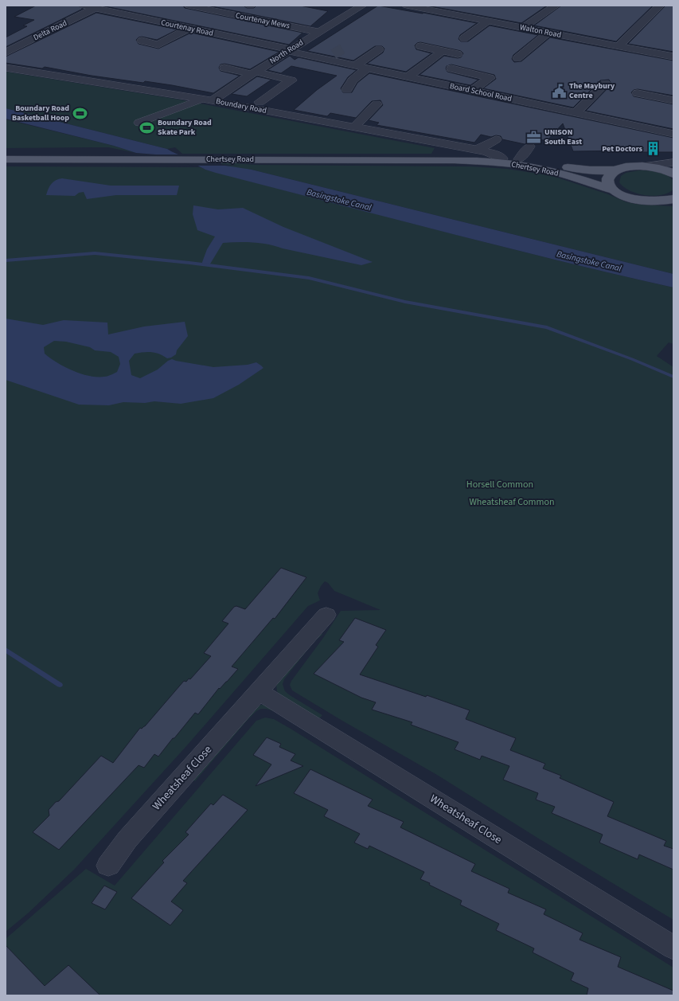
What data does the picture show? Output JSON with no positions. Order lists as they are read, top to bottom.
{
  "streets": {
    "main road": ["Chertsey Road"],
    "street": [
      "Courtenay Mews",
      "Courtenay Road",
      "Delta Road",
      "Walton Road",
      "North Road",
      "Board School Road",
      "Boundary Road",
      "Wheatsheaf Close"
    ]
  },
  "crossings": [
    ["Courtenay Mews", "North Road"],
    ["Courtenay Road", "Delta Road"],
    ["Courtenay Road", "North Road"],
    ["Courtenay Road", "Board School Road"],
    ["North Road", "Board School Road"],
    ["North Road", "Boundary Road"],
    ["Boundary Road", "Chertsey Road"]
  ],
  "water": ["Basingstoke Canal"],
  "parks": ["Horsell Common", "Wheatsheaf Common"],
  "places": {
    "public building": ["The Maybury Centre"],
    "sports": ["Boundary Road Basketball Hoop", "Boundary Road Skate Park"],
    "office": ["UNISON South East"],
    "building": ["Pet Doctors"]
  }
}
